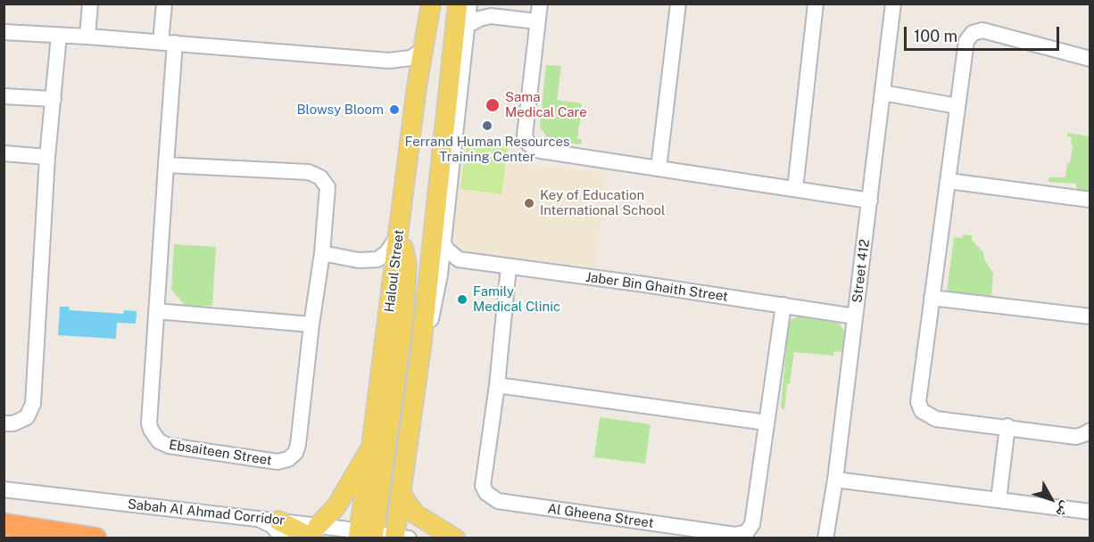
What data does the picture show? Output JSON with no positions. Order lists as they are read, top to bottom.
{
  "streets": {
    "main road": ["Haloul Street"],
    "street": [
      "Street 412",
      "Jaber Bin Ghaith Street",
      "Ebsaiteen Street",
      "Sabah Al Ahmad Corridor",
      "Al Gheena Street"
    ]
  },
  "crossings": [
    ["Street 412", "Jaber Bin Ghaith Street"],
    ["Jaber Bin Ghaith Street", "Al Gheena Street"]
  ],
  "places": [
    "Sama Medical Care",
    "Blowsy Bloom",
    "Ferrand Human Resources Training Center",
    "Key of Education International School",
    "Family Medical Clinic"
  ],
  "scale_bar": "100 m",
  "north": "bottom right"
}
